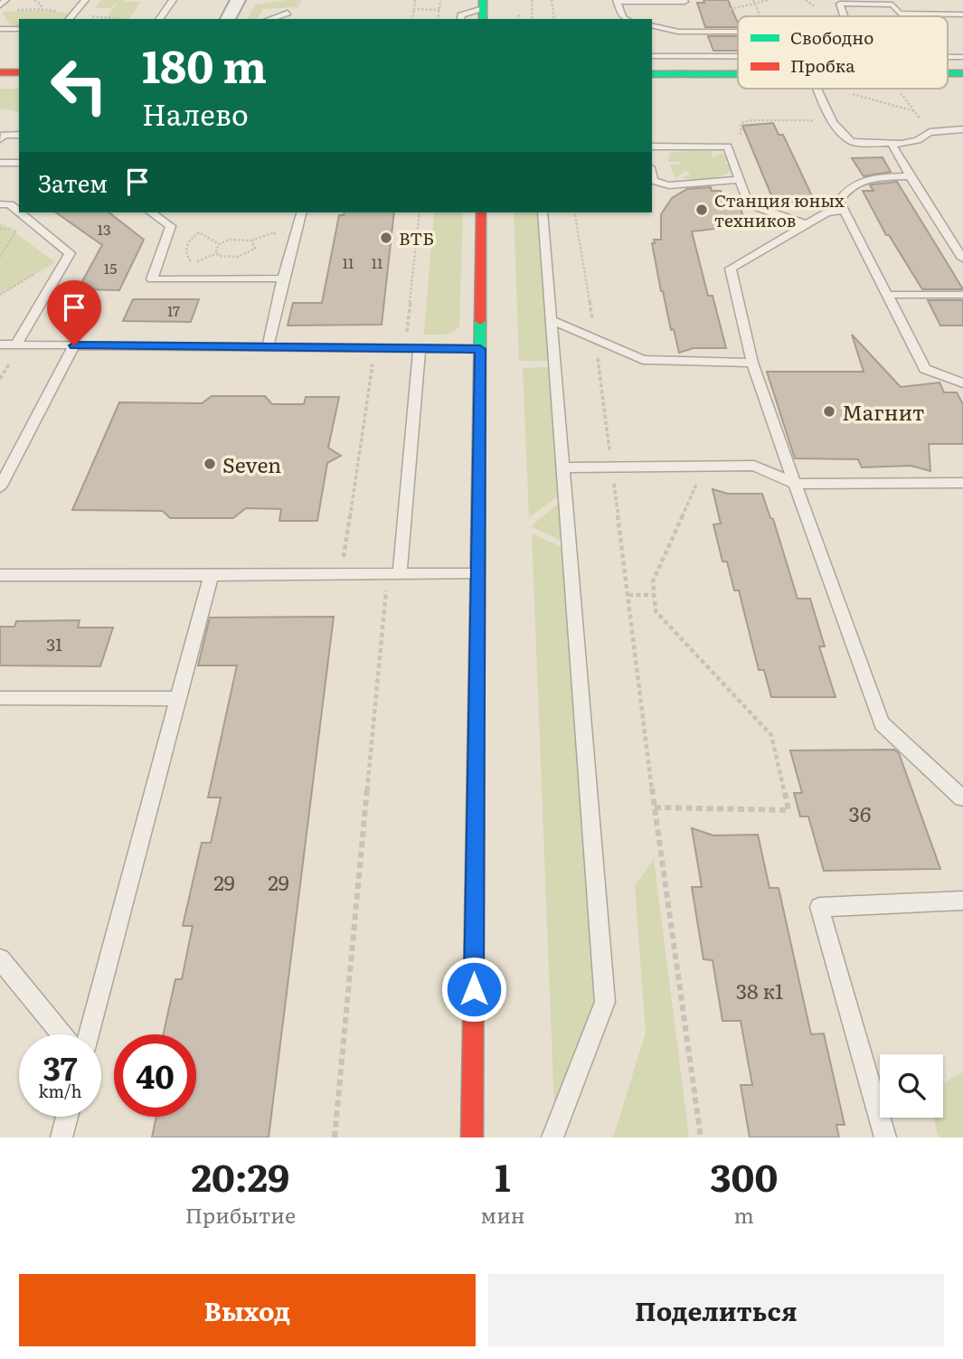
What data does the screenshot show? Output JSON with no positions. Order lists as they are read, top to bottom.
{
  "places": [
    "Станция юных техников",
    "ВТБ",
    "Магнит",
    "Seven"
  ],
  "house_numbers": [
    "13",
    "11",
    "11",
    "15",
    "17",
    "31",
    "36",
    "29",
    "29",
    "38 к1"
  ],
  "legend": ["Свободно", "Пробка"],
  "page": {
    "turn": ["180 m", "Налево"],
    "then": "Затем",
    "speed": "37 km/h",
    "limit": "40",
    "eta": [
      "20:29",
      "Прибытие",
      "1",
      "мин",
      "300",
      "m"
    ],
    "buttons": ["Выход", "Поделиться"]
  }
}
